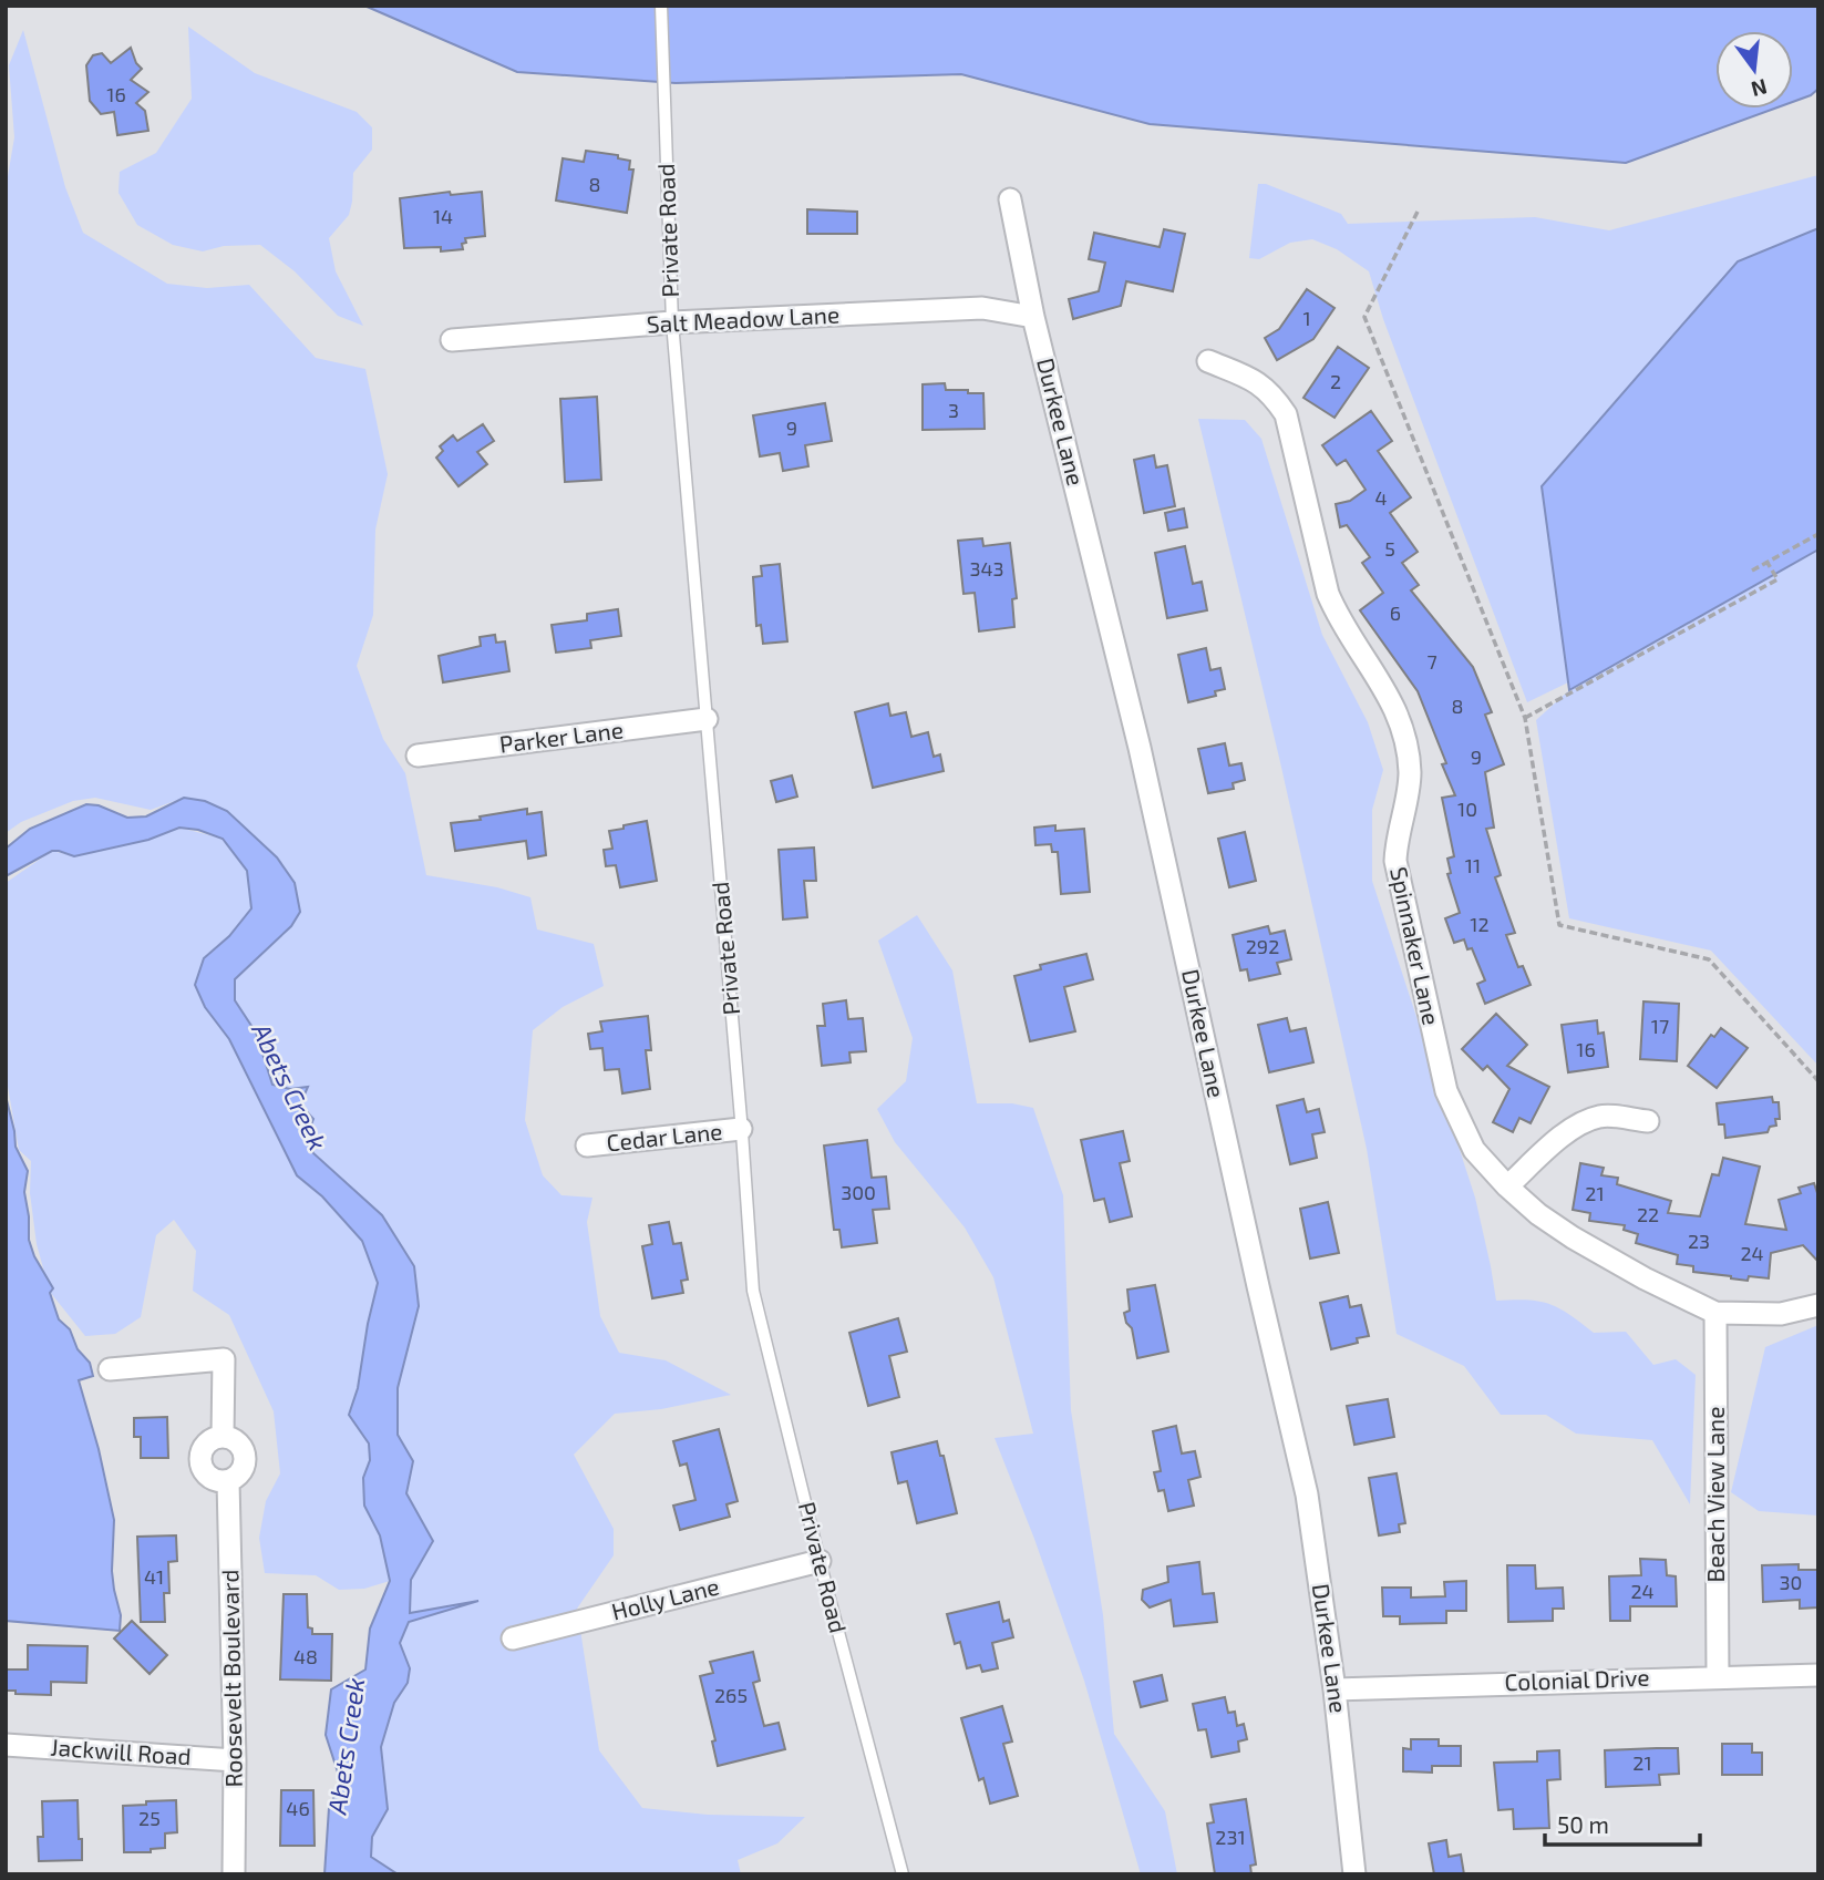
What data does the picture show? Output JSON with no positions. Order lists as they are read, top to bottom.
{
  "streets": {
    "street": [
      "Salt Meadow Lane",
      "Durkee Lane",
      "Parker Lane",
      "Spinnaker Lane",
      "Cedar Lane",
      "Beach View Lane",
      "Holly Lane",
      "Roosevelt Boulevard",
      "Colonial Drive",
      "Jackwill Road"
    ],
    "lane": ["Private Road"]
  },
  "crossings": [
    ["Private Road", "Salt Meadow Lane"],
    ["Private Road", "Parker Lane"],
    ["Private Road", "Cedar Lane"],
    ["Private Road", "Holly Lane"],
    ["Salt Meadow Lane", "Durkee Lane"],
    ["Durkee Lane", "Colonial Drive"],
    ["Spinnaker Lane", "Beach View Lane"],
    ["Beach View Lane", "Colonial Drive"],
    ["Roosevelt Boulevard", "Jackwill Road"]
  ],
  "water": ["Abets Creek"],
  "house_numbers": [
    "16",
    "8",
    "14",
    "1",
    "2",
    "3",
    "9",
    "4",
    "5",
    "343",
    "6",
    "7",
    "8",
    "9",
    "10",
    "11",
    "12",
    "292",
    "17",
    "16",
    "300",
    "21",
    "22",
    "23",
    "24",
    "41",
    "30",
    "24",
    "48",
    "265",
    "21",
    "46",
    "25",
    "231"
  ],
  "scale_bar": "50 m",
  "north": "bottom"
}
